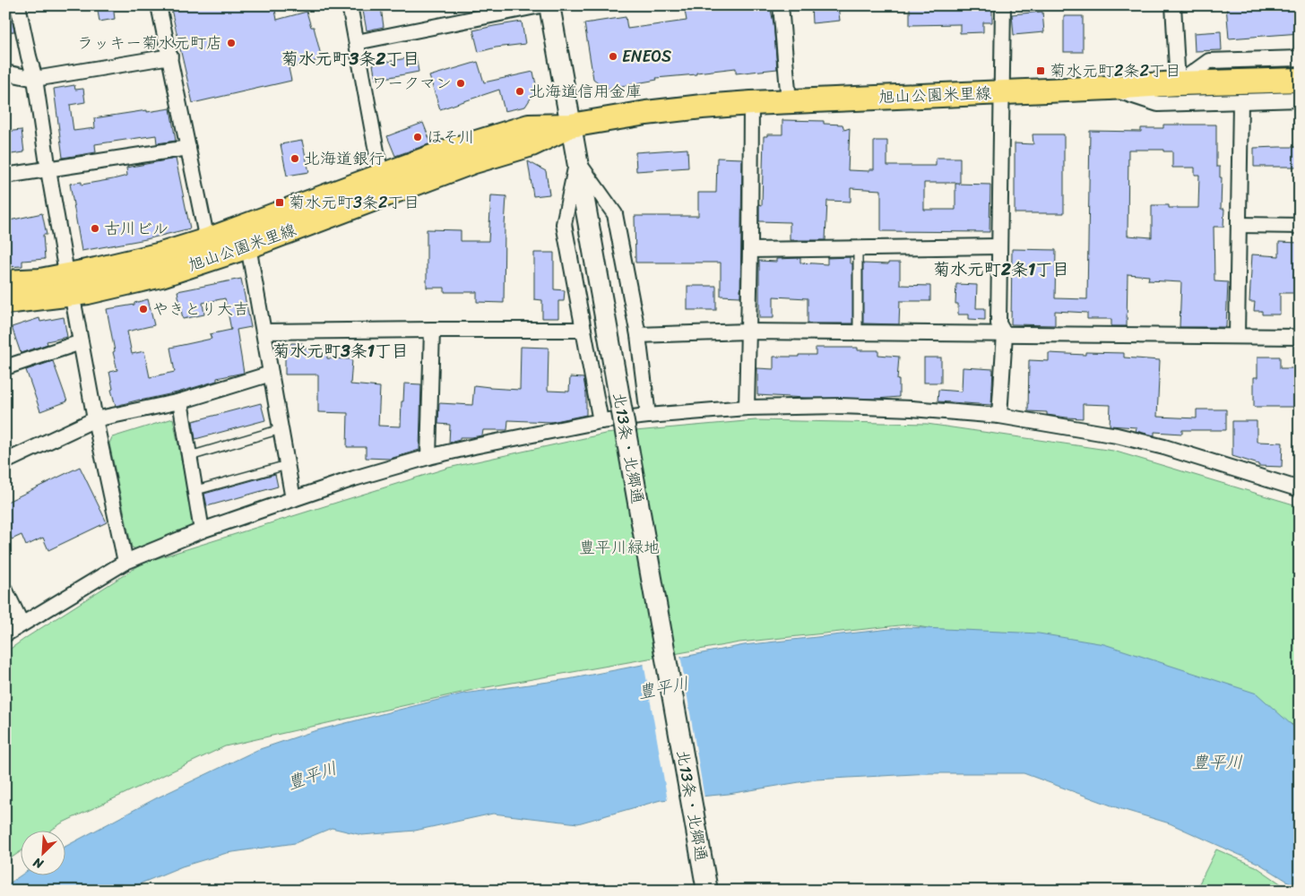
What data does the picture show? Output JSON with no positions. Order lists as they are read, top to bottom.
{
  "streets": {
    "main road": ["旭山公園米里線"],
    "street": ["北13条・北郷通"]
  },
  "crossings": [
    ["旭山公園米里線", "北13条・北郷通"]
  ],
  "districts": ["菊水元町3条2丁目", "菊水元町2条1丁目", "菊水元町3条1丁目"],
  "water": ["豊平川"],
  "parks": ["豊平川緑地"],
  "places": {
    "other": [
      "ラッキー菊水元町店",
      "ENEOS",
      "ワークマン",
      "北海道信用金庫",
      "ほそ川",
      "北海道銀行",
      "古川ビル",
      "やきとり大吉"
    ],
    "transit": ["菊水元町2条2丁目", "菊水元町3条2丁目"]
  },
  "north": "bottom left"
}
